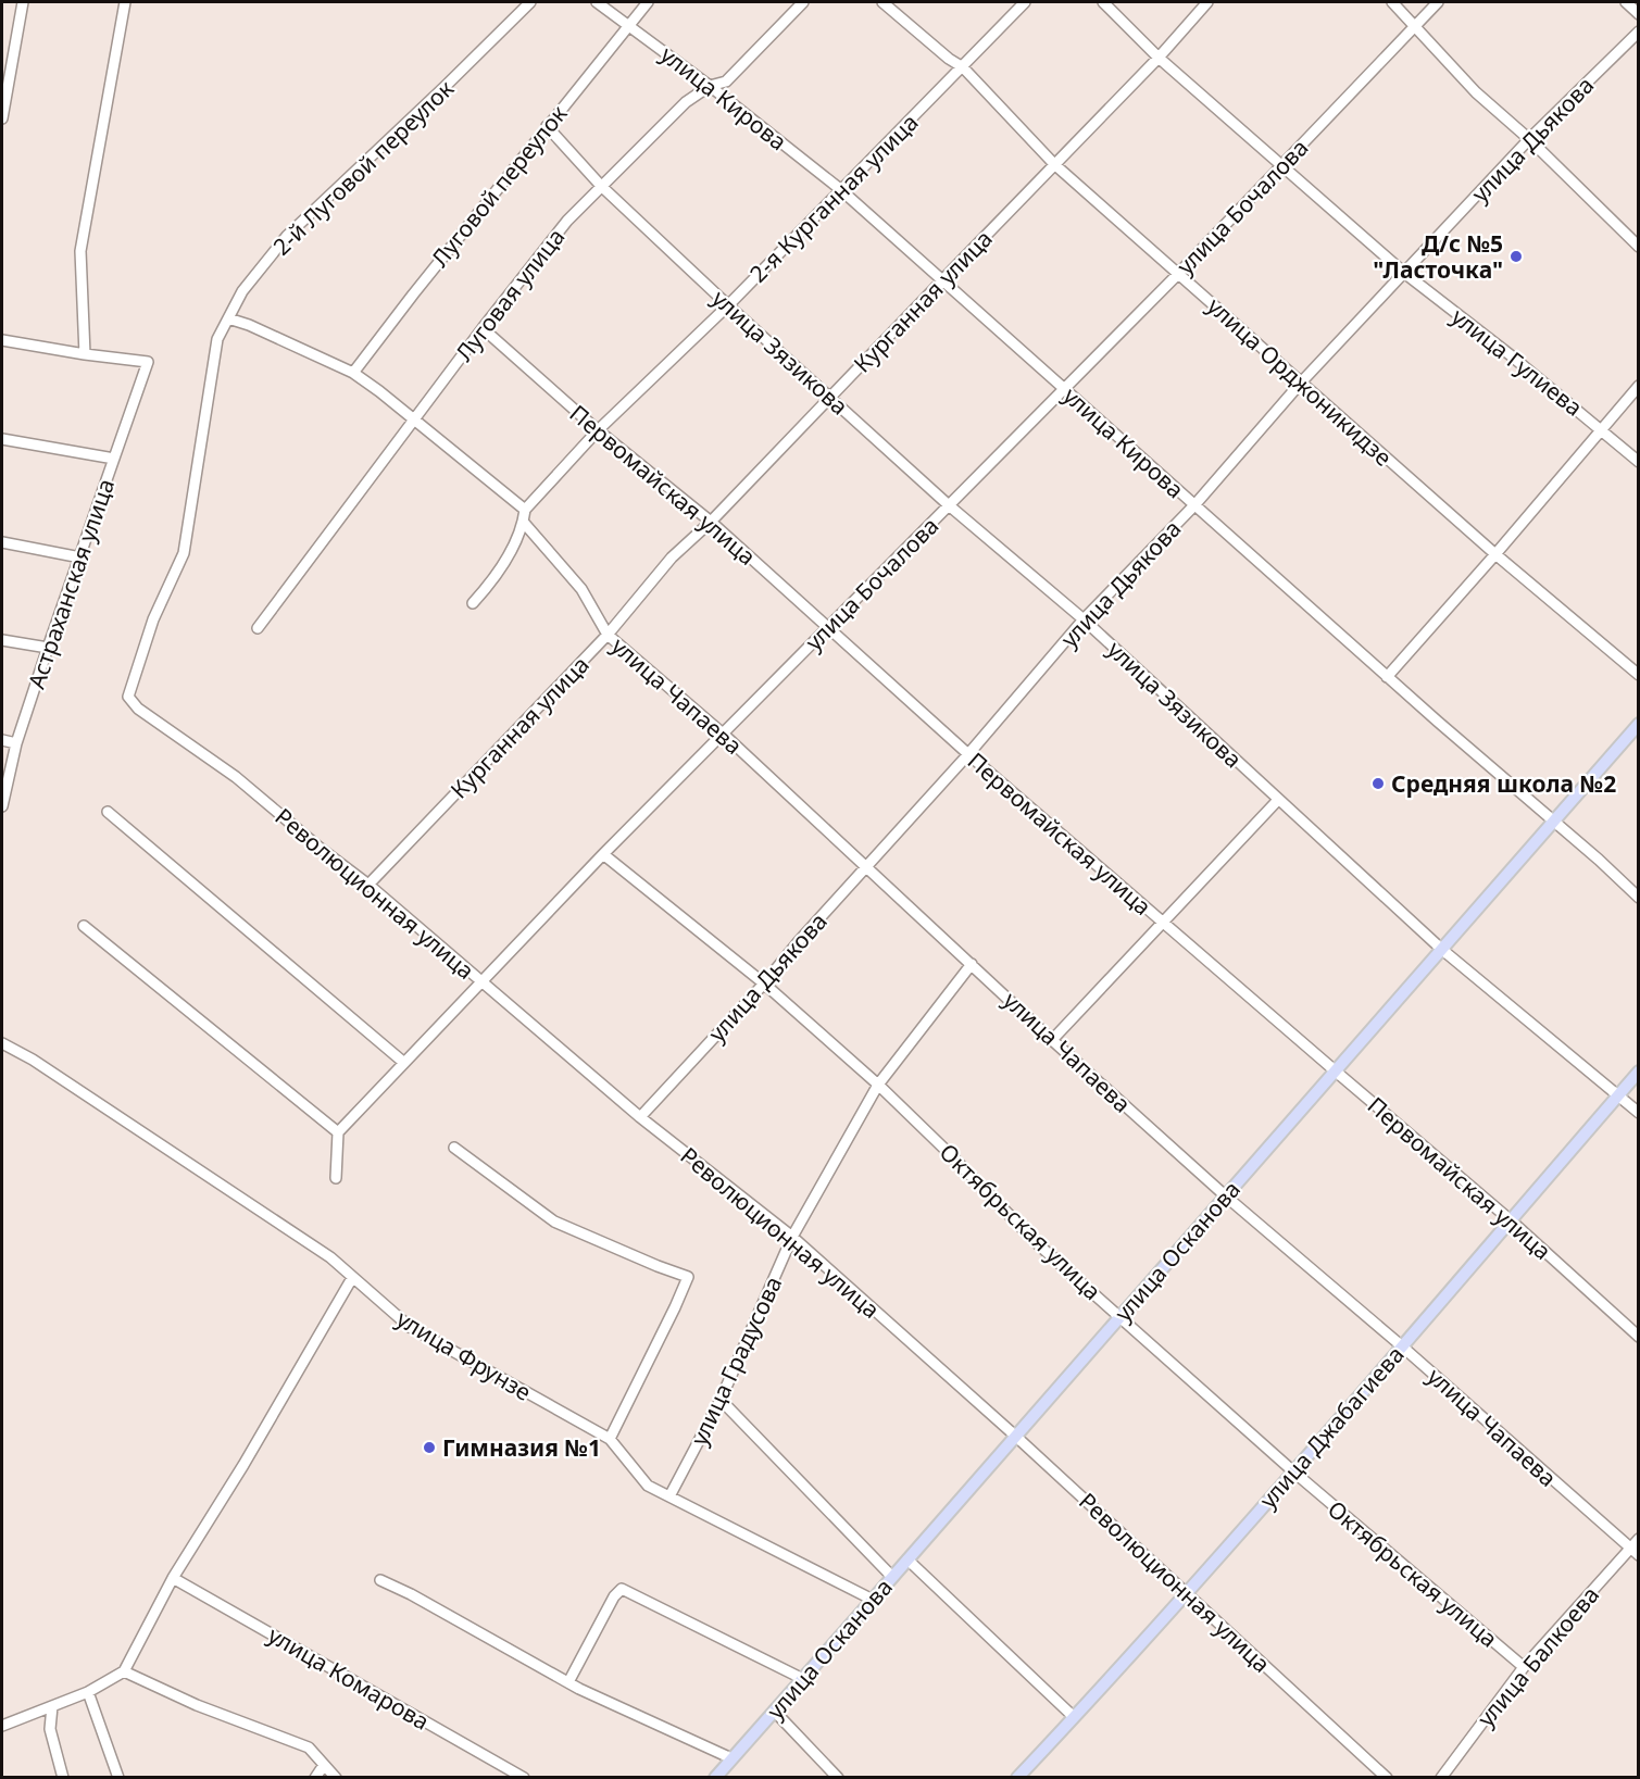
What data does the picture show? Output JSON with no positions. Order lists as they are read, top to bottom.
{
  "streets": {
    "main road": ["улица Осканова", "улица Джабагиева"],
    "street": [
      "улица Кирова",
      "улица Дьякова",
      "2-й Луговой переулок",
      "Луговой переулок",
      "2-я Курганная улица",
      "улица Бочалова",
      "Луговая улица",
      "Курганная улица",
      "улица Зязикова",
      "улица Гулиева",
      "улица Орджоникидзе",
      "Первомайская улица",
      "Астраханская улица",
      "улица Чапаева",
      "Революционная улица",
      "Октябрьская улица",
      "улица Фрунзе",
      "улица Градусова",
      "улица Балкоева",
      "улица Комарова"
    ]
  },
  "crossings": [
    ["улица Кирова", "улица Дьякова"],
    ["улица Кирова", "Луговой переулок"],
    ["улица Кирова", "2-я Курганная улица"],
    ["улица Кирова", "улица Бочалова"],
    ["улица Кирова", "Луговая улица"],
    ["улица Кирова", "Курганная улица"],
    ["улица Кирова", "улица Осканова"],
    ["улица Дьякова", "улица Зязикова"],
    ["улица Дьякова", "улица Гулиева"],
    ["улица Дьякова", "улица Орджоникидзе"],
    ["улица Дьякова", "Первомайская улица"],
    ["улица Дьякова", "улица Чапаева"],
    ["улица Дьякова", "Революционная улица"],
    ["улица Дьякова", "Октябрьская улица"],
    ["2-й Луговой переулок", "Революционная улица"],
    ["Луговой переулок", "улица Зязикова"],
    ["2-я Курганная улица", "улица Зязикова"],
    ["2-я Курганная улица", "улица Орджоникидзе"],
    ["2-я Курганная улица", "Первомайская улица"],
    ["улица Бочалова", "улица Зязикова"],
    ["улица Бочалова", "улица Гулиева"],
    ["улица Бочалова", "улица Орджоникидзе"],
    ["улица Бочалова", "Первомайская улица"],
    ["улица Бочалова", "улица Чапаева"],
    ["улица Бочалова", "Революционная улица"],
    ["улица Бочалова", "Октябрьская улица"],
    ["Луговая улица", "улица Зязикова"],
    ["Луговая улица", "Первомайская улица"],
    ["Курганная улица", "улица Зязикова"],
    ["Курганная улица", "улица Гулиева"],
    ["Курганная улица", "улица Орджоникидзе"],
    ["Курганная улица", "Первомайская улица"],
    ["Курганная улица", "улица Чапаева"],
    ["Курганная улица", "Революционная улица"],
    ["улица Зязикова", "улица Осканова"],
    ["улица Зязикова", "улица Джабагиева"],
    ["Первомайская улица", "улица Осканова"],
    ["Первомайская улица", "улица Джабагиева"],
    ["улица Чапаева", "улица Осканова"],
    ["улица Чапаева", "улица Градусова"],
    ["улица Чапаева", "улица Джабагиева"],
    ["улица Чапаева", "улица Балкоева"],
    ["Революционная улица", "улица Осканова"],
    ["Революционная улица", "улица Градусова"],
    ["Революционная улица", "улица Джабагиева"],
    ["Октябрьская улица", "улица Осканова"],
    ["Октябрьская улица", "улица Градусова"],
    ["Октябрьская улица", "улица Джабагиева"],
    ["Октябрьская улица", "улица Балкоева"],
    ["улица Осканова", "улица Фрунзе"],
    ["улица Фрунзе", "улица Градусова"]
  ],
  "places": ["Д/с №5 \"Ласточка\"", "Средняя школа №2", "Гимназия №1"]
}
